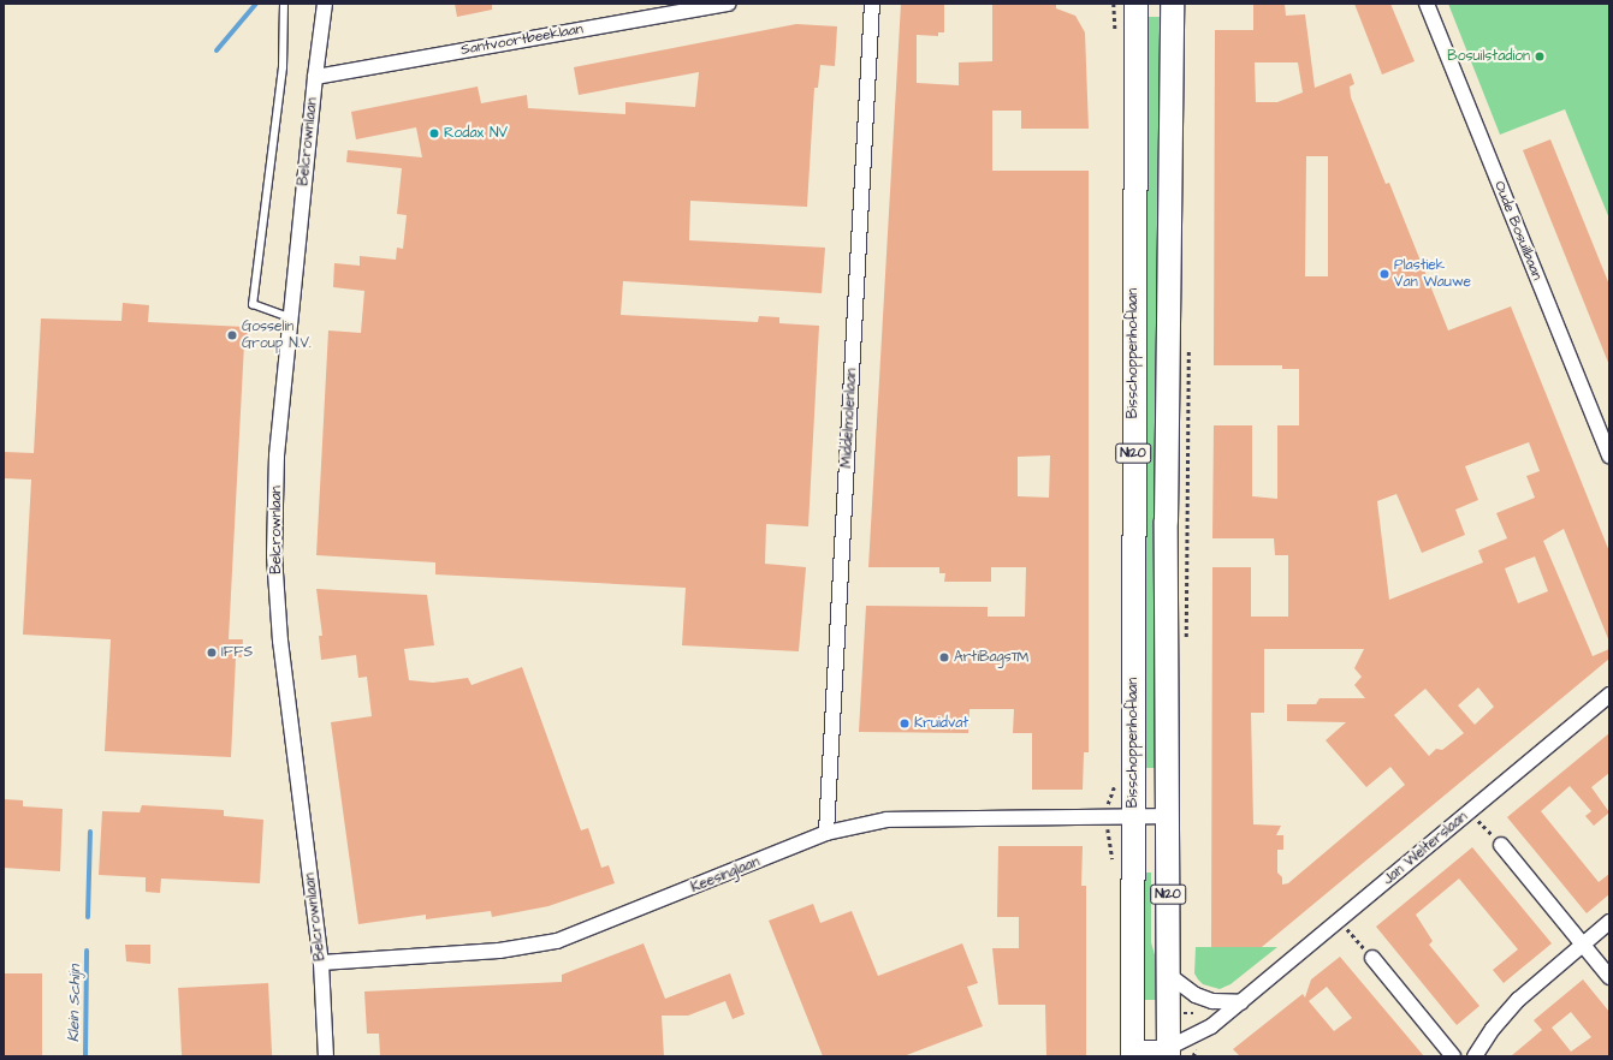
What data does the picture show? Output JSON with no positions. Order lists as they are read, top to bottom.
{
  "streets": {
    "main road": ["Bisschoppenhoflaan", "N120"],
    "street": [
      "Santvoortbeeklaan",
      "Belcrownlaan",
      "Oude Bosuilbaan",
      "Middelmolenlaan",
      "Jan Welterslaan",
      "Keesinglaan"
    ]
  },
  "crossings": [
    ["Santvoortbeeklaan", "Belcrownlaan"],
    ["Belcrownlaan", "Keesinglaan"],
    ["Bisschoppenhoflaan", "N120"],
    ["Bisschoppenhoflaan", "Jan Welterslaan"],
    ["Bisschoppenhoflaan", "Keesinglaan"],
    ["Middelmolenlaan", "Keesinglaan"],
    ["N120", "Jan Welterslaan"]
  ],
  "water": ["Klein Schijn"],
  "places": [
    "Bosuilstadion",
    "Rodax NV",
    "Plastiek Van Wauwe",
    "Gosselin Group N.V.",
    "IFFS",
    "ArtiBags™",
    "Kruidvat"
  ]
}
